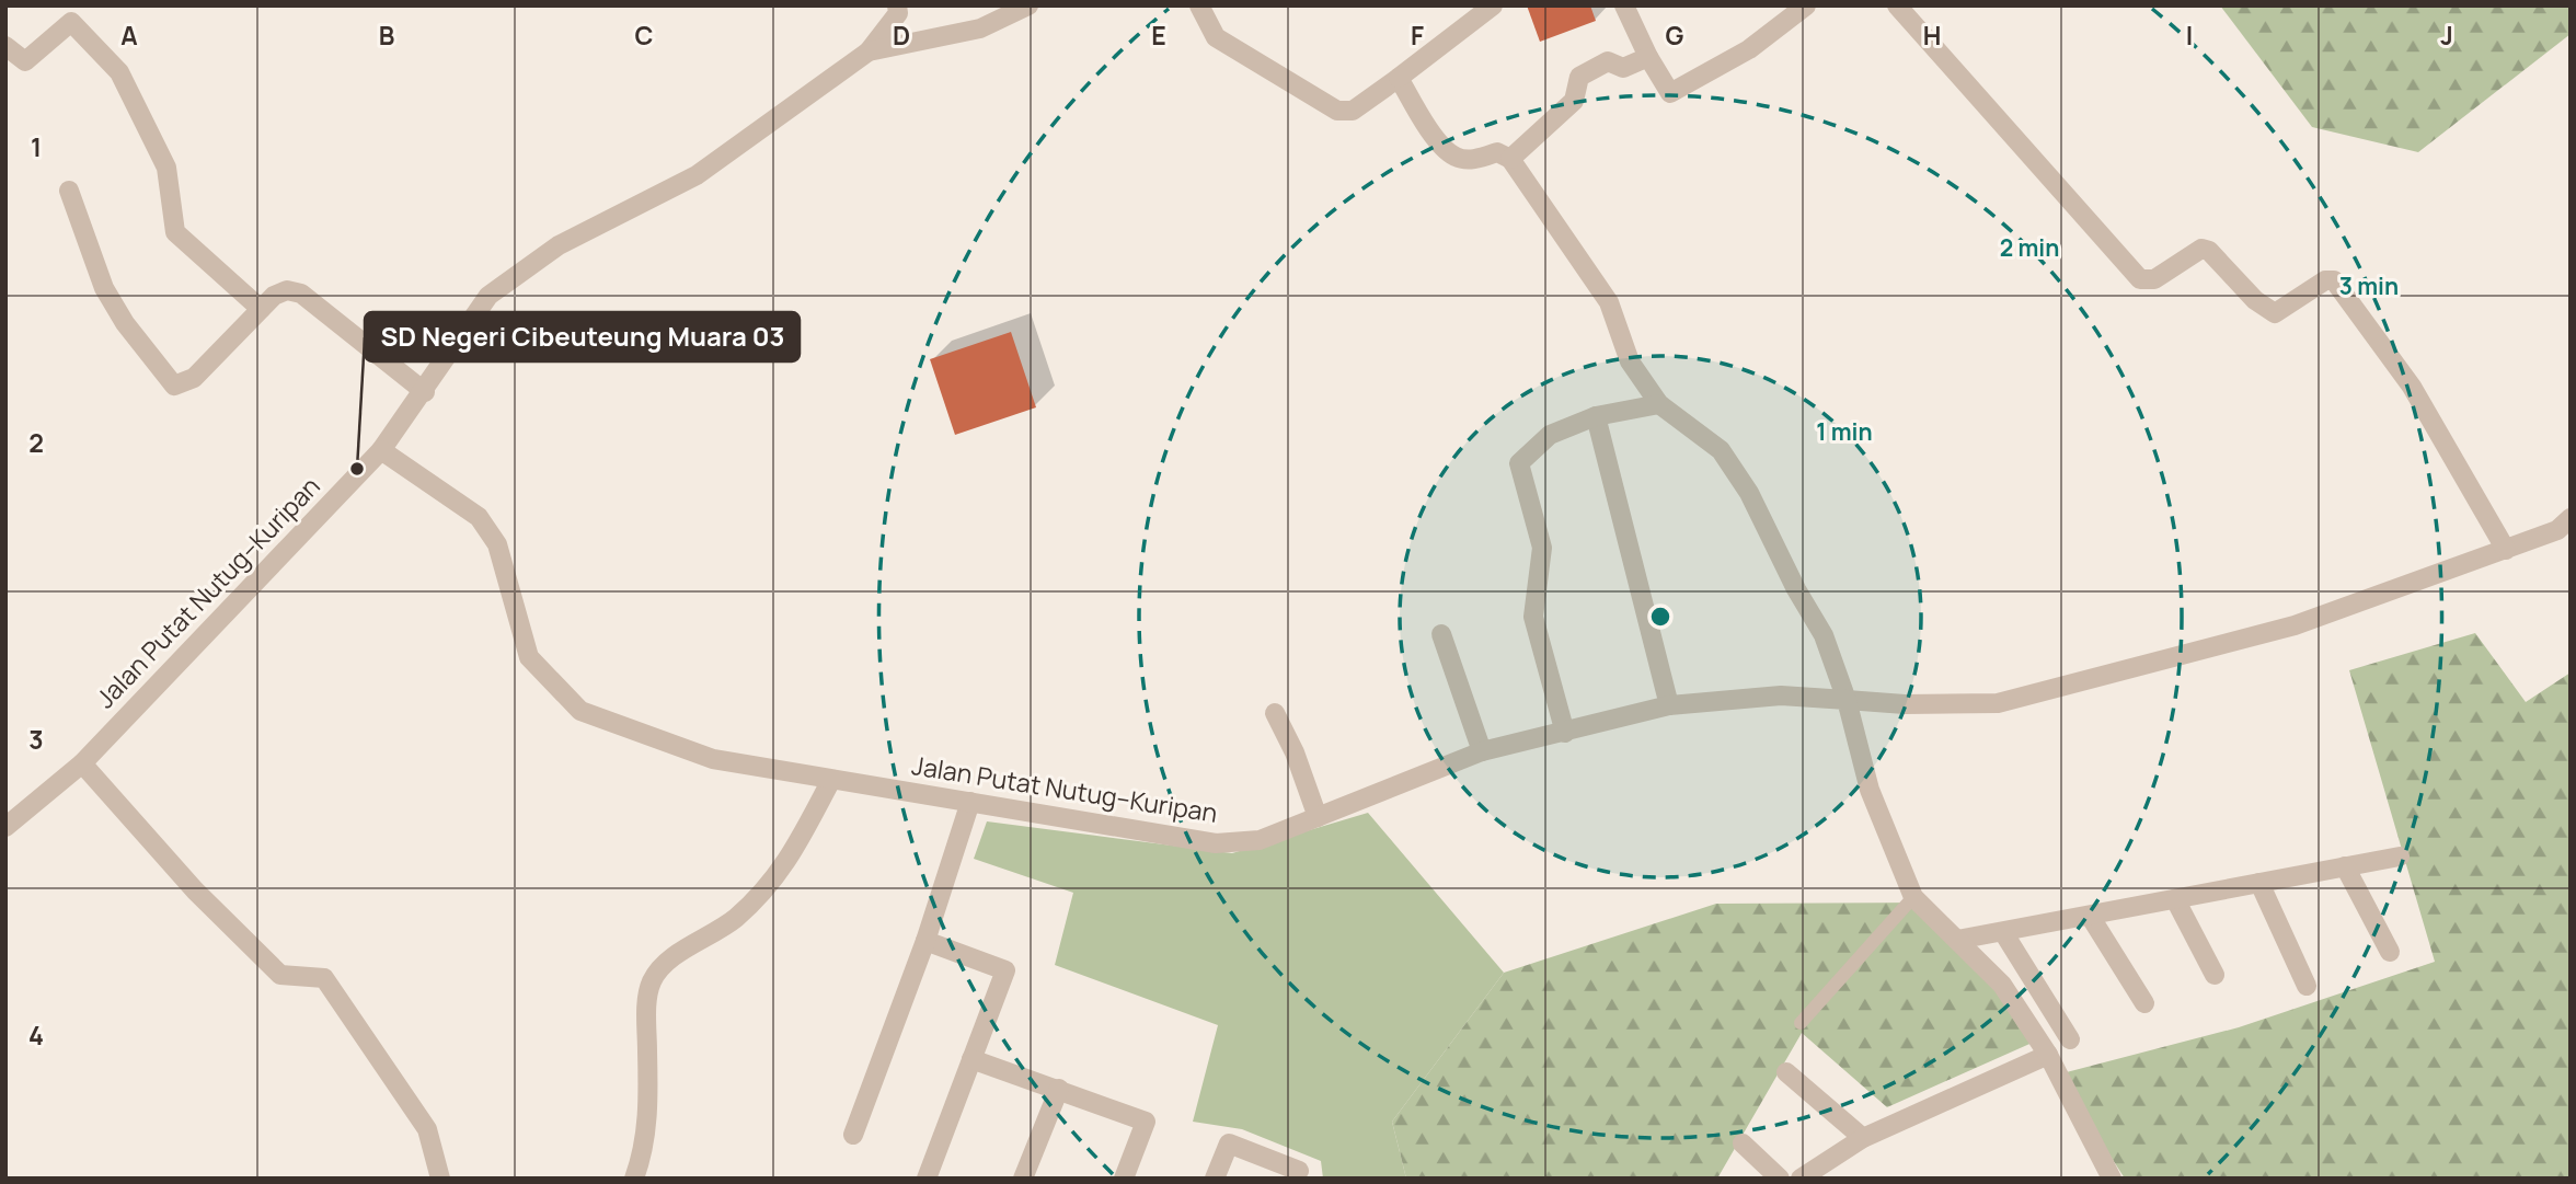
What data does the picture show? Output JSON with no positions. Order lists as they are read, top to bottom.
{
  "streets": {
    "street": ["Jalan Putat Nutug–Kuripan"]
  },
  "places": ["SD Negeri Cibeuteung Muara 03"],
  "grid": {
    "columns": [
      "A",
      "B",
      "C",
      "D",
      "E",
      "F",
      "G",
      "H",
      "I",
      "J"
    ],
    "rows": [
      "1",
      "2",
      "3",
      "4"
    ]
  },
  "rings": ["2 min", "3 min", "1 min"]
}
